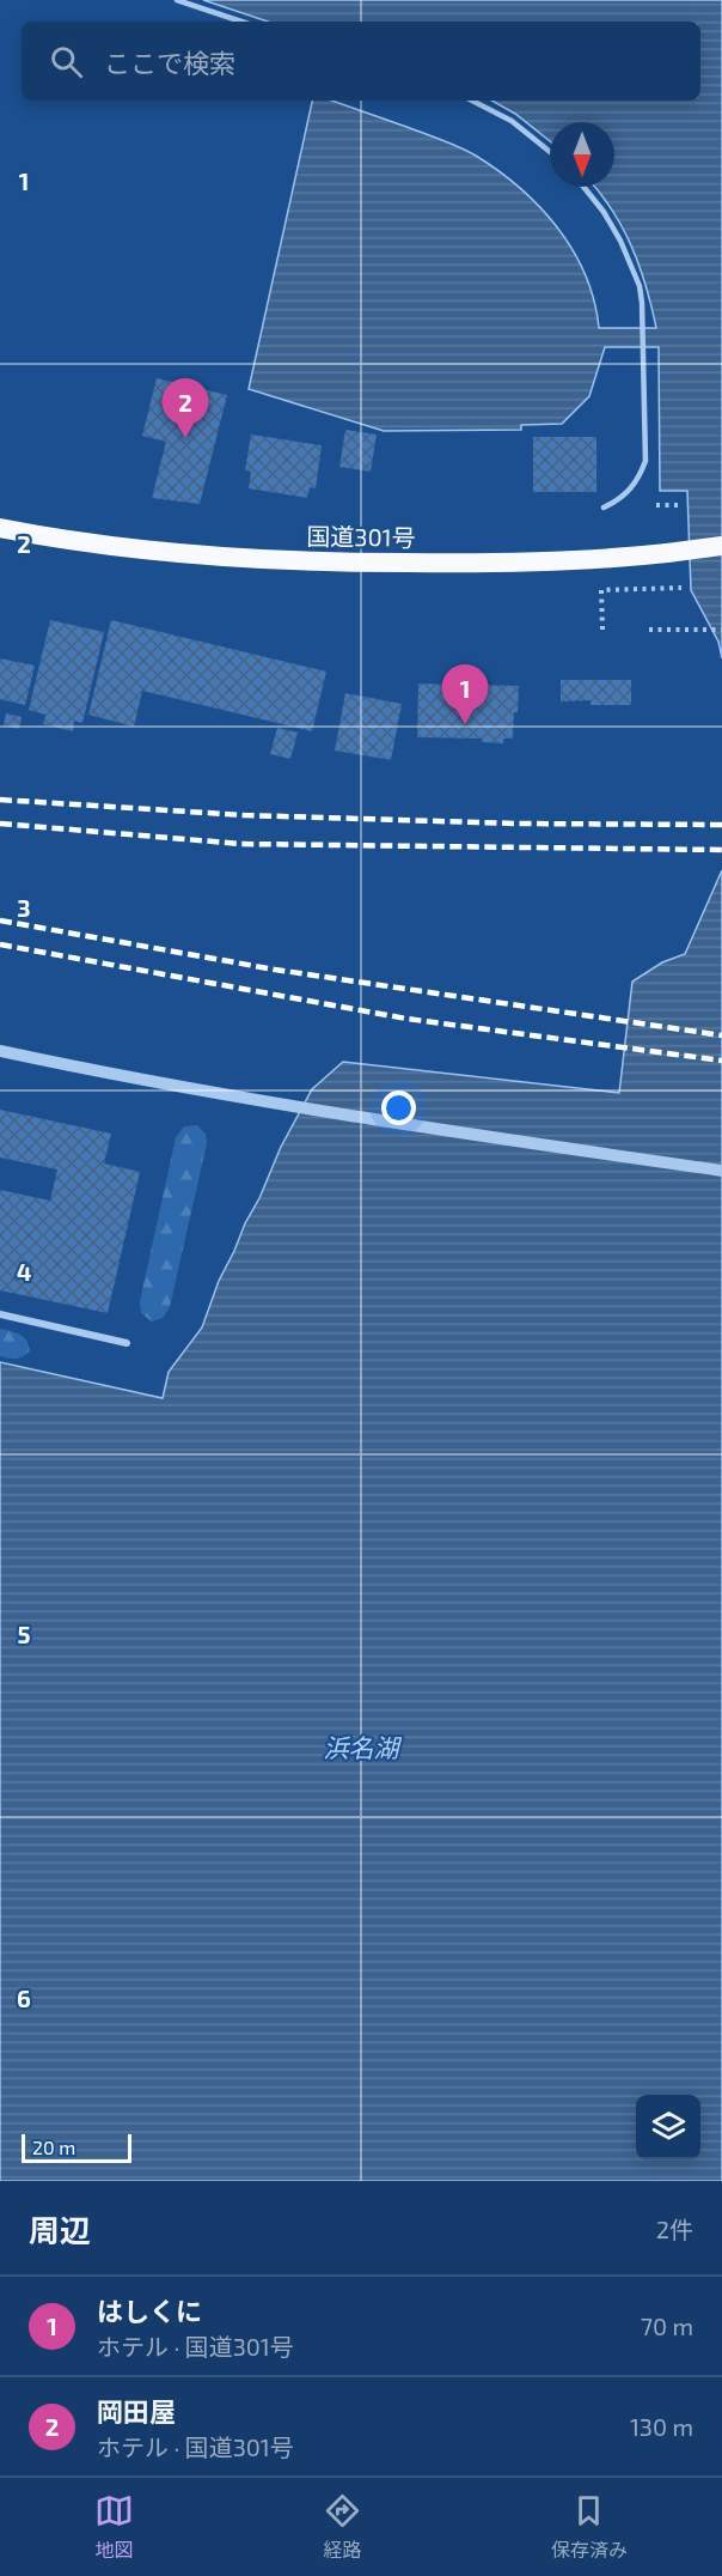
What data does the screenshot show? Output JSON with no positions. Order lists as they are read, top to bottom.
{
  "streets": {
    "highway": ["国道301号"]
  },
  "water": ["浜名湖"],
  "scale_bar": "20 m",
  "north": "bottom",
  "page": {
    "search": "ここで検索",
    "pins": ["2", "1"],
    "scale": "20 m",
    "heading": ["周辺", "2件"],
    "list": [
      {
        "mark": "1",
        "name": "はしくに",
        "note": "ホテル · 国道301号",
        "value": "70 m"
      },
      {
        "mark": "2",
        "name": "岡田屋",
        "note": "ホテル · 国道301号",
        "value": "130 m"
      }
    ],
    "nav": ["地図", "経路", "保存済み"]
  },
  "grid": {
    "rows": [
      "1",
      "2",
      "3",
      "4",
      "5",
      "6"
    ]
  }
}
